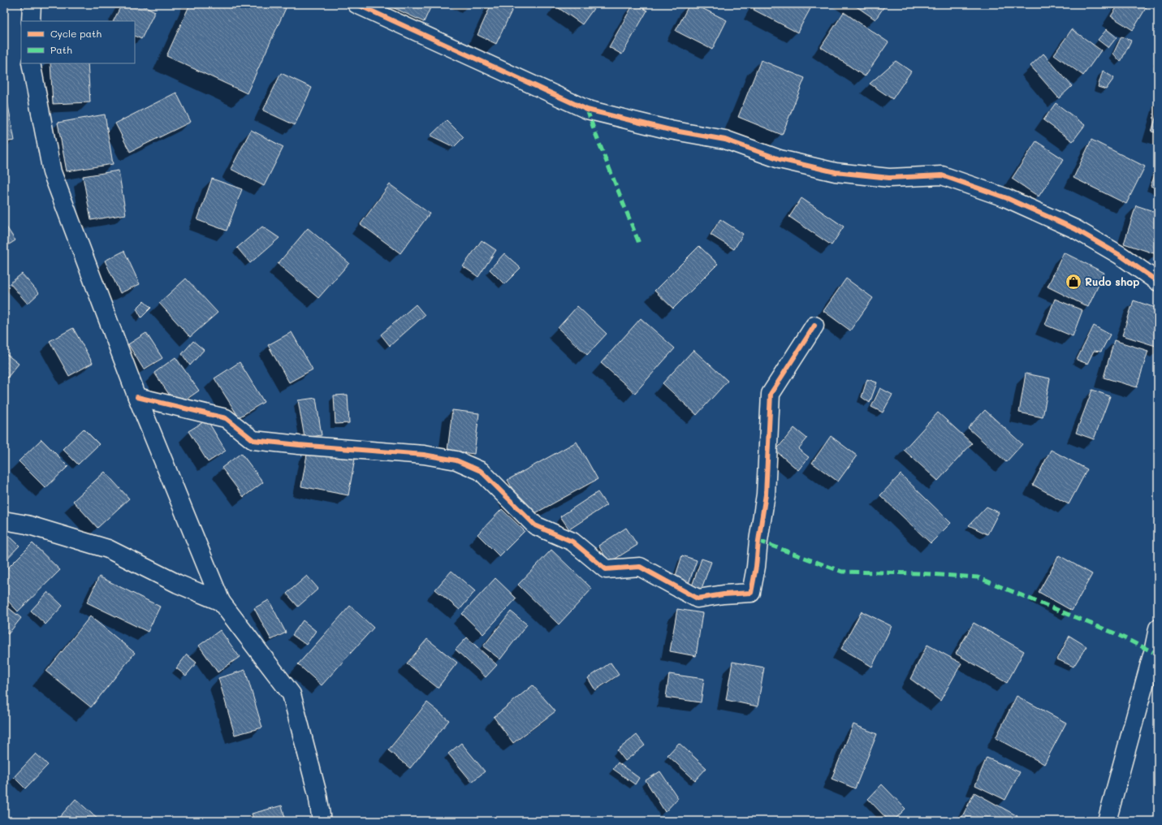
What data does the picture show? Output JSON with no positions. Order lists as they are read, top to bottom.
{
  "places": {
    "shop": ["Rudo shop"]
  },
  "legend": ["Cycle path", "Path"]
}
